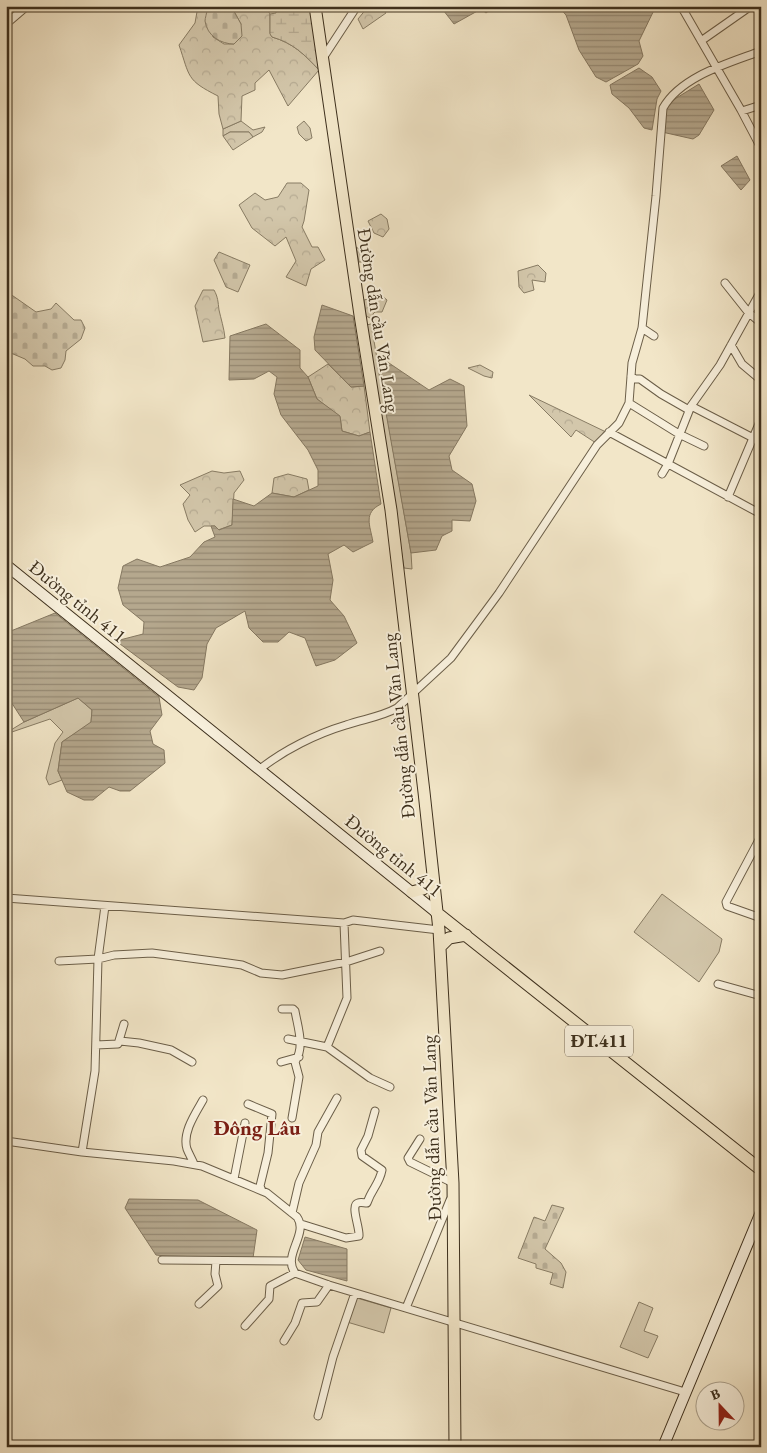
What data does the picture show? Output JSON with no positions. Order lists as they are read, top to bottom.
{
  "streets": {
    "main road": ["Đường dẫn cầu Văn Lang", "Đường tỉnh 411", "ĐT.411"]
  },
  "crossings": [
    ["Đường dẫn cầu Văn Lang", "Đường tỉnh 411"]
  ],
  "districts": ["Đông Lâu"],
  "north": "top"
}
